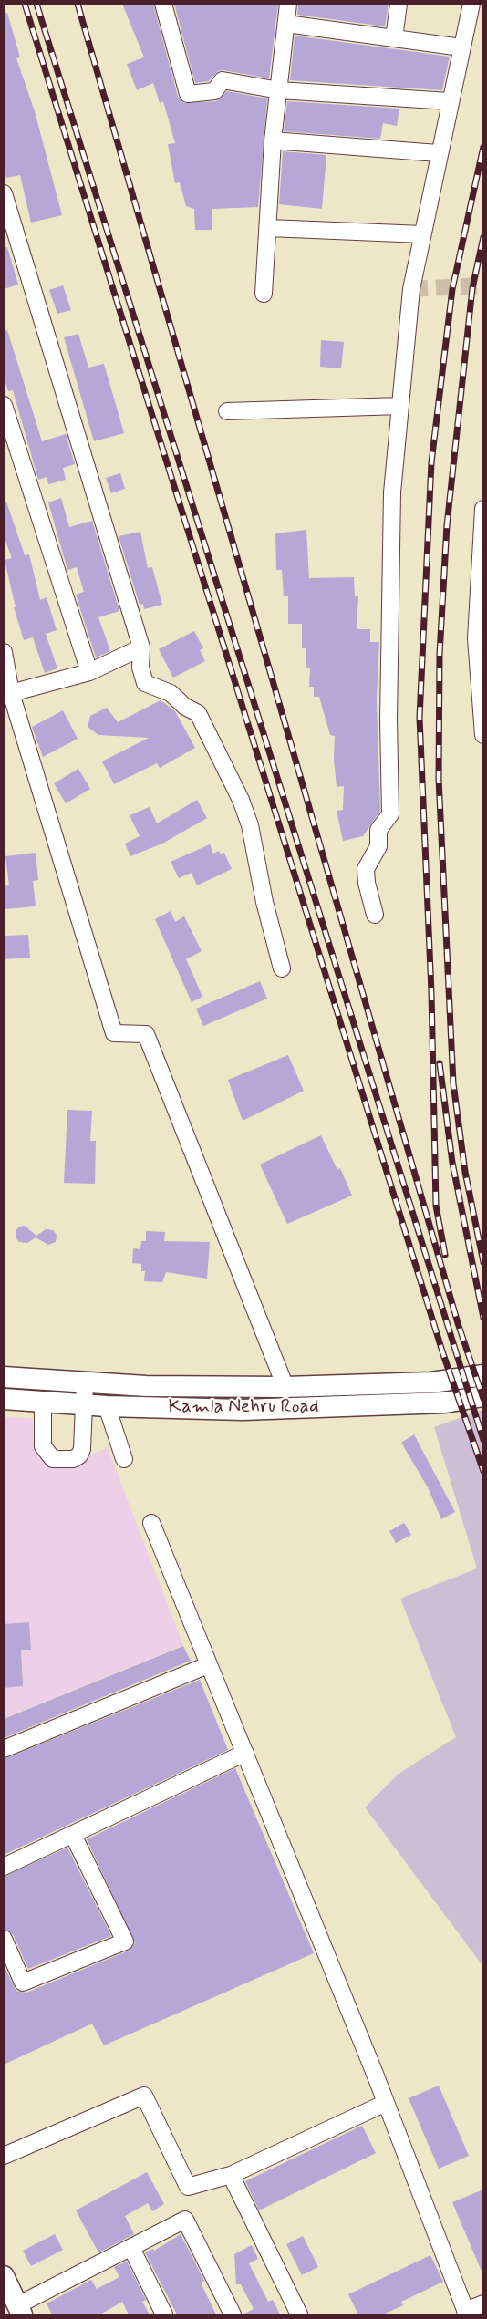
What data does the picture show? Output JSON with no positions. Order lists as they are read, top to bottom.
{
  "streets": {
    "main road": ["Kamla Nehru Road"]
  }
}
